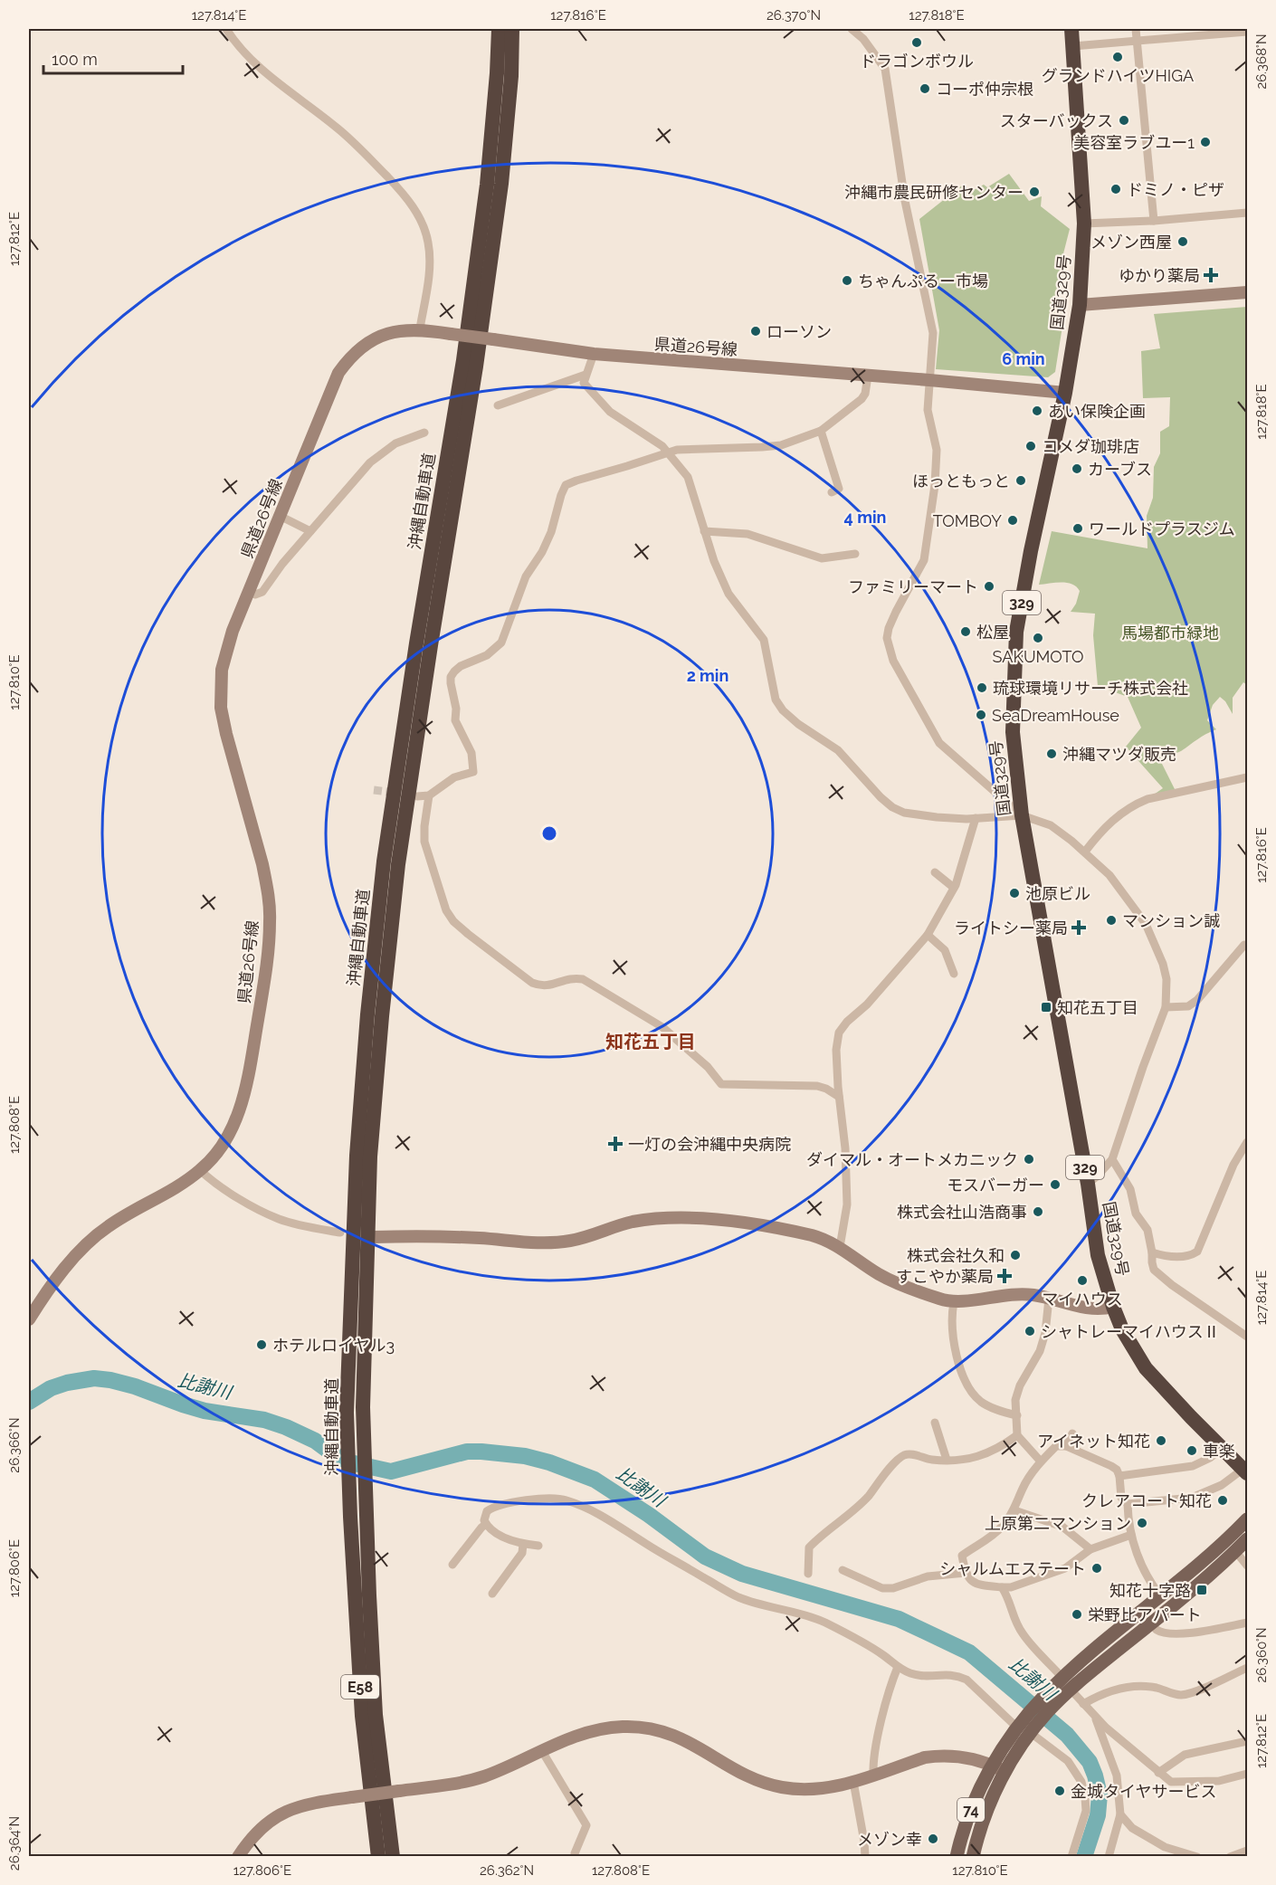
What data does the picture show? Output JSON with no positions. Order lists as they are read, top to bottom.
{
  "streets": {
    "highway": [
      "国道329号",
      "沖縄自動車道",
      "329",
      "E58"
    ],
    "main road": ["県道26号線", "74"]
  },
  "crossings": [
    ["国道329号", "県道26号線"]
  ],
  "districts": ["知花五丁目"],
  "water": ["比謝川"],
  "parks": ["馬場都市緑地"],
  "places": {
    "other": [
      "ドラゴンボウル",
      "グランドハイツHIGA",
      "コーポ仲宗根",
      "スターバックス",
      "美容室ラブユー1",
      "ドミノ・ピザ",
      "沖縄市農民研修センター",
      "メゾン西屋",
      "ちゃんぷるー市場",
      "ローソン",
      "あい保険企画",
      "コメダ珈琲店",
      "カーブス",
      "ほっともっと",
      "TOMBOY",
      "ワールドプラスジム",
      "ファミリーマート",
      "松屋",
      "SAKUMOTO",
      "琉球環境リサーチ株式会社",
      "SeaDreamHouse",
      "沖縄マツダ販売",
      "池原ビル",
      "マンション誠",
      "ダイマル・オートメカニック",
      "モスバーガー",
      "株式会社山浩商事",
      "株式会社久和",
      "マイハウス",
      "シャトレーマイハウスⅡ",
      "ホテルロイヤル3",
      "アイネット知花",
      "車楽",
      "クレアコート知花",
      "上原第二マンション",
      "シャルムエステート",
      "栄野比アパート",
      "金城タイヤサービス",
      "メゾン幸"
    ],
    "health": [
      "ゆかり薬局",
      "ライトシー薬局",
      "一灯の会沖縄中央病院",
      "すこやか薬局"
    ],
    "transit": ["知花五丁目", "知花十字路"]
  },
  "scale_bar": "100 m",
  "coordinates": [
    "127.814°E",
    "127.816°E",
    "26.370°N",
    "127.818°E",
    "26.368°N",
    "127.812°E",
    "127.810°E",
    "127.808°E",
    "26.366°N",
    "127.806°E",
    "26.360°N",
    "26.364°N",
    "26.362°N"
  ],
  "rings": ["6 min", "4 min", "2 min"]
}
